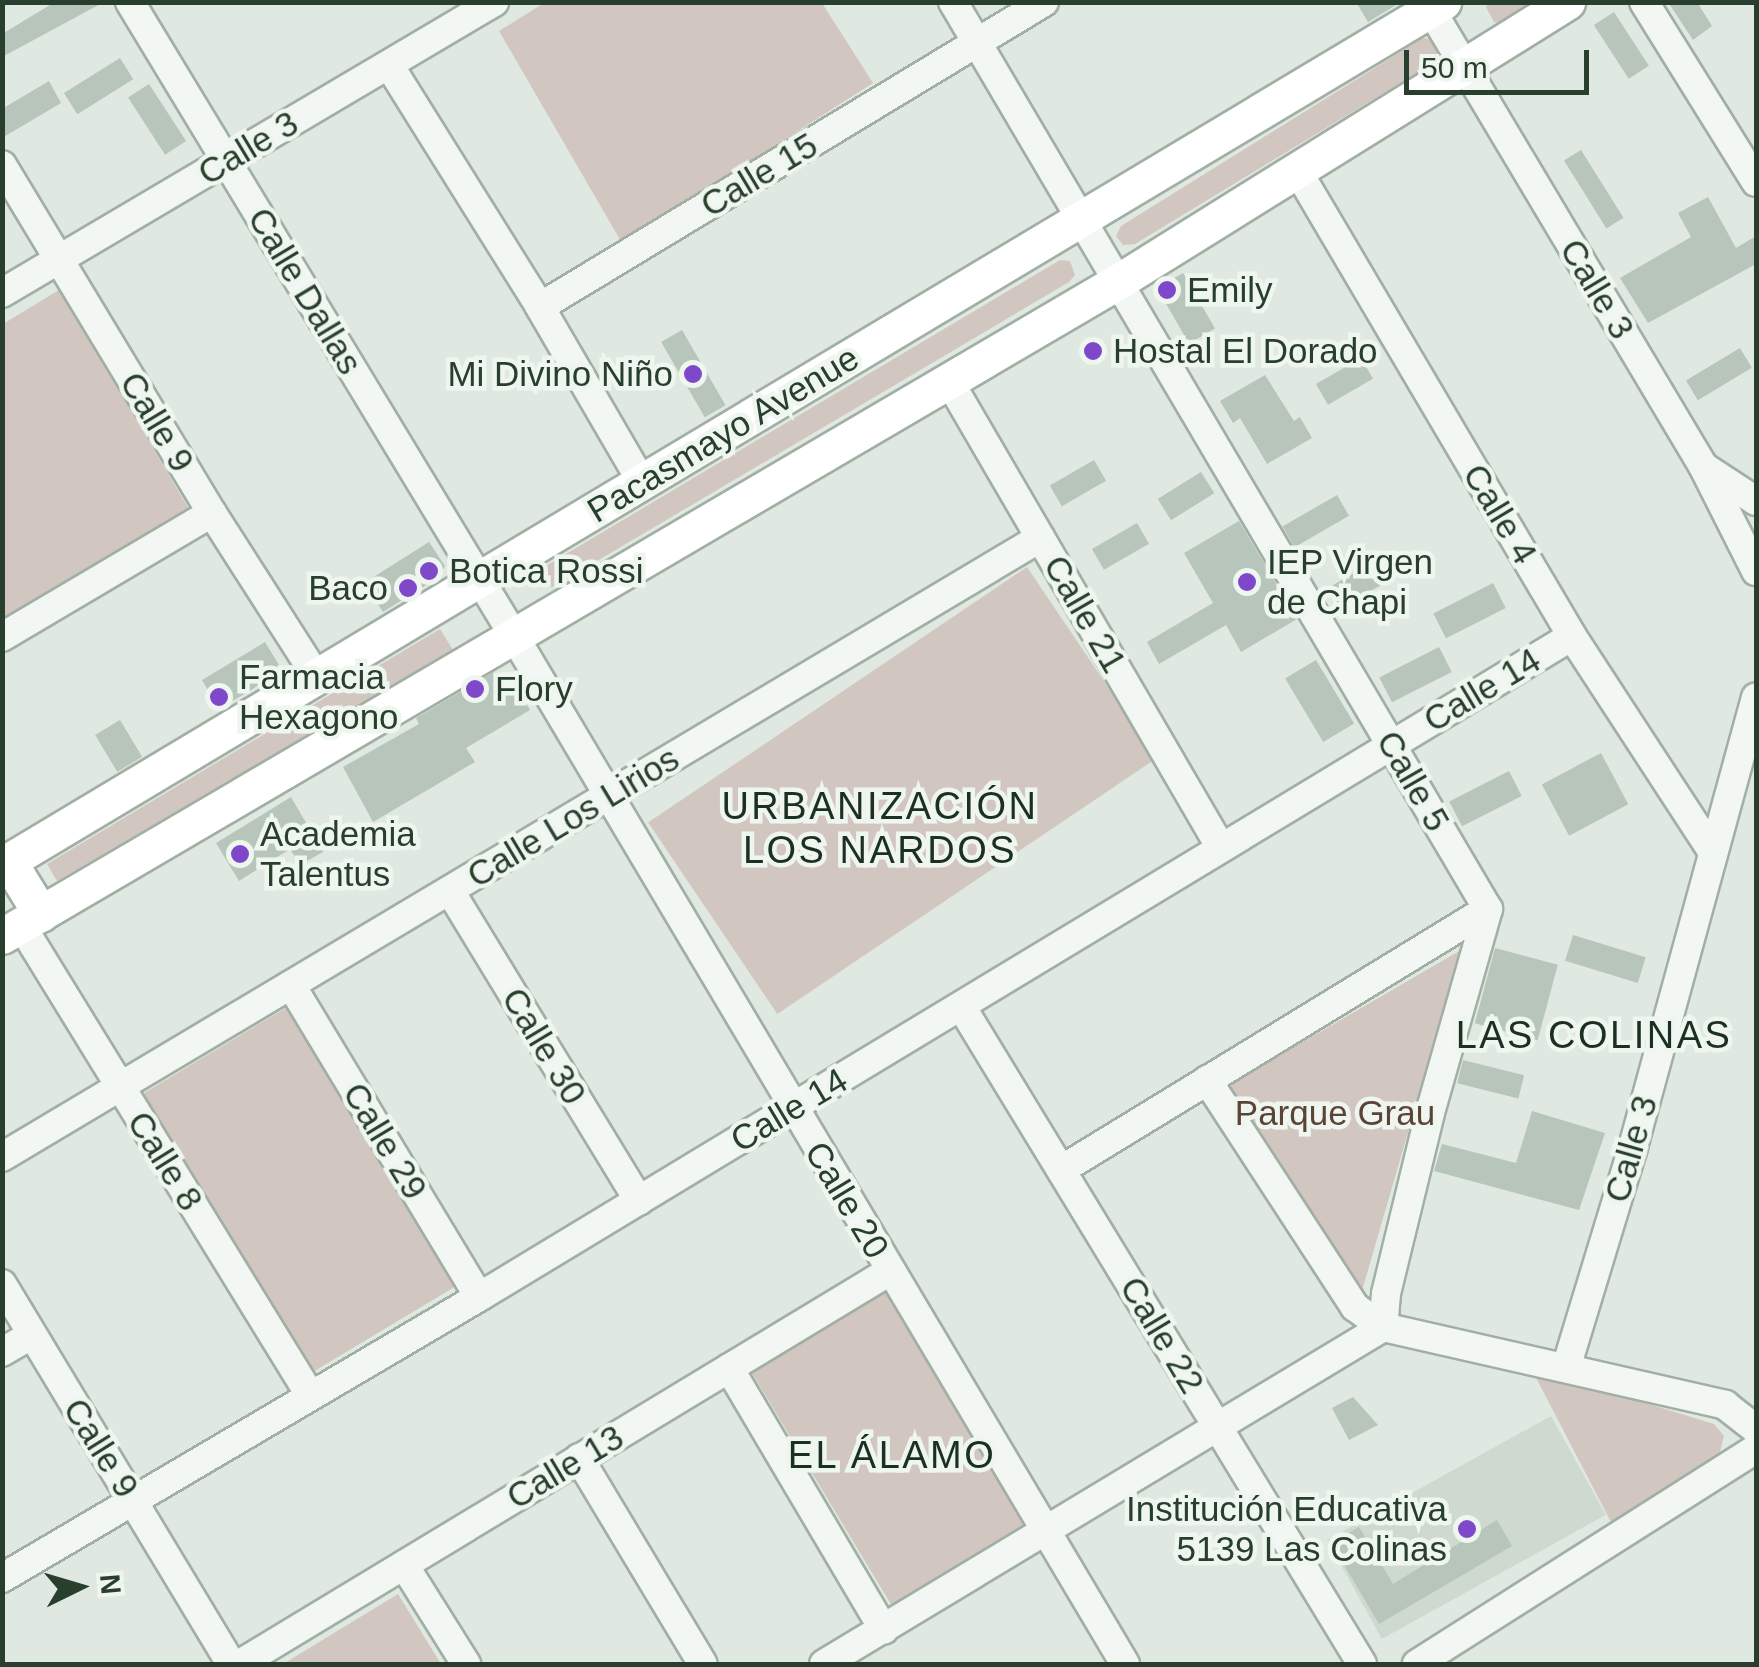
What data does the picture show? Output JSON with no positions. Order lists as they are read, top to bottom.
{
  "streets": {
    "main road": ["Pacasmayo Avenue"],
    "street": [
      "Calle 3",
      "Calle 15",
      "Calle Dallas",
      "Calle 9",
      "Calle 4",
      "Calle 21",
      "Calle 14",
      "Calle 5",
      "Calle Los Lirios",
      "Calle 30",
      "Calle 29",
      "Calle 8",
      "Calle 20",
      "Calle 22",
      "Calle 13"
    ]
  },
  "crossings": [
    ["Calle 3", "Calle Dallas"],
    ["Calle 3", "Calle 9"],
    ["Calle 3", "Pacasmayo Avenue"],
    ["Calle 3", "Calle 4"],
    ["Calle Dallas", "Pacasmayo Avenue"],
    ["Calle Dallas", "Calle 20"],
    ["Calle 9", "Pacasmayo Avenue"],
    ["Calle 9", "Calle 14"],
    ["Pacasmayo Avenue", "Calle 4"],
    ["Pacasmayo Avenue", "Calle 21"],
    ["Pacasmayo Avenue", "Calle 5"],
    ["Pacasmayo Avenue", "Calle 8"],
    ["Pacasmayo Avenue", "Calle 20"],
    ["Calle 4", "Calle 14"],
    ["Calle 21", "Calle 14"],
    ["Calle 21", "Calle Los Lirios"],
    ["Calle 14", "Calle 5"],
    ["Calle 14", "Calle 30"],
    ["Calle 14", "Calle 29"],
    ["Calle 14", "Calle 8"],
    ["Calle 14", "Calle 20"],
    ["Calle 14", "Calle 22"],
    ["Calle Los Lirios", "Calle 30"],
    ["Calle Los Lirios", "Calle 29"],
    ["Calle Los Lirios", "Calle 8"],
    ["Calle Los Lirios", "Calle 20"],
    ["Calle 20", "Calle 13"]
  ],
  "districts": ["URBANIZACIÓN LOS NARDOS", "LAS COLINAS", "EL ÁLAMO"],
  "parks": ["Parque Grau"],
  "places": [
    "Emily",
    "Hostal El Dorado",
    "Mi Divino Niño",
    "Botica Rossi",
    "IEP Virgen de Chapi",
    "Baco",
    "Flory",
    "Farmacia Hexagono",
    "Academia Talentus",
    "Institución Educativa 5139 Las Colinas"
  ],
  "scale_bar": "50 m",
  "north": "right"
}
